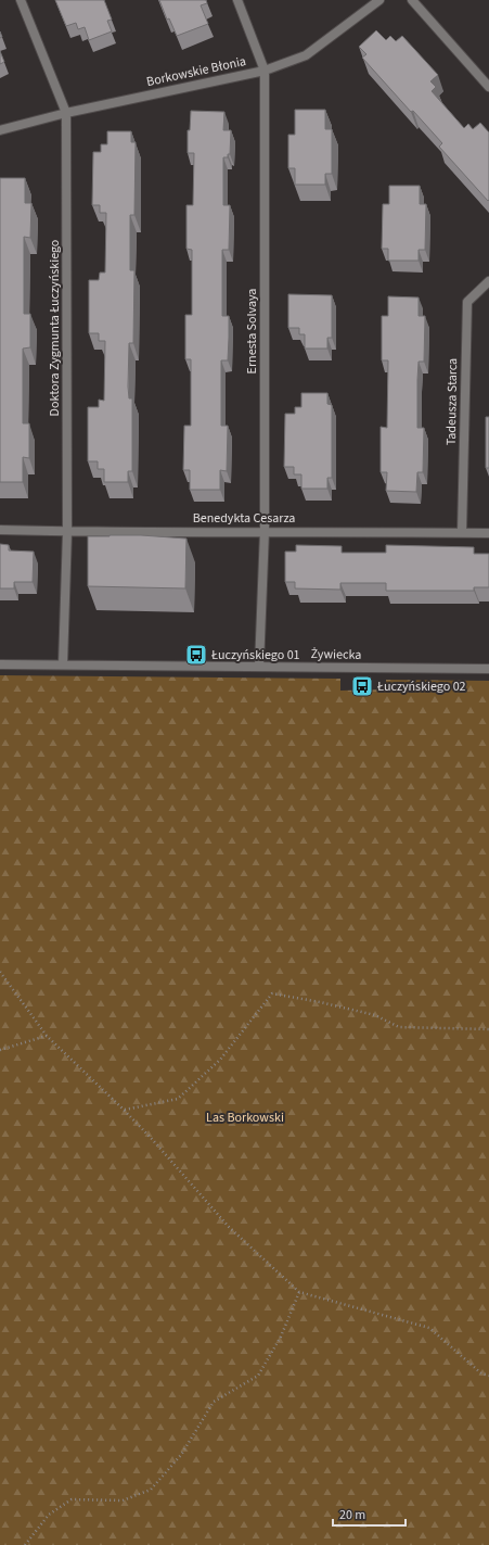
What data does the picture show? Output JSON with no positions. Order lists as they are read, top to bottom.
{
  "streets": {
    "street": [
      "Borkowskie Błonia",
      "Doktora Zygmunta Łuczyńskiego",
      "Ernesta Solvaya",
      "Tadeusza Starca",
      "Benedykta Cesarza",
      "Żywiecka"
    ]
  },
  "crossings": [
    ["Borkowskie Błonia", "Doktora Zygmunta Łuczyńskiego"],
    ["Borkowskie Błonia", "Ernesta Solvaya"],
    ["Doktora Zygmunta Łuczyńskiego", "Benedykta Cesarza"],
    ["Doktora Zygmunta Łuczyńskiego", "Żywiecka"],
    ["Ernesta Solvaya", "Benedykta Cesarza"],
    ["Ernesta Solvaya", "Żywiecka"],
    ["Tadeusza Starca", "Benedykta Cesarza"]
  ],
  "parks": ["Las Borkowski"],
  "places": {
    "bus stop": ["Łuczyńskiego 01", "Łuczyńskiego 02"]
  },
  "scale_bar": "20 m"
}
